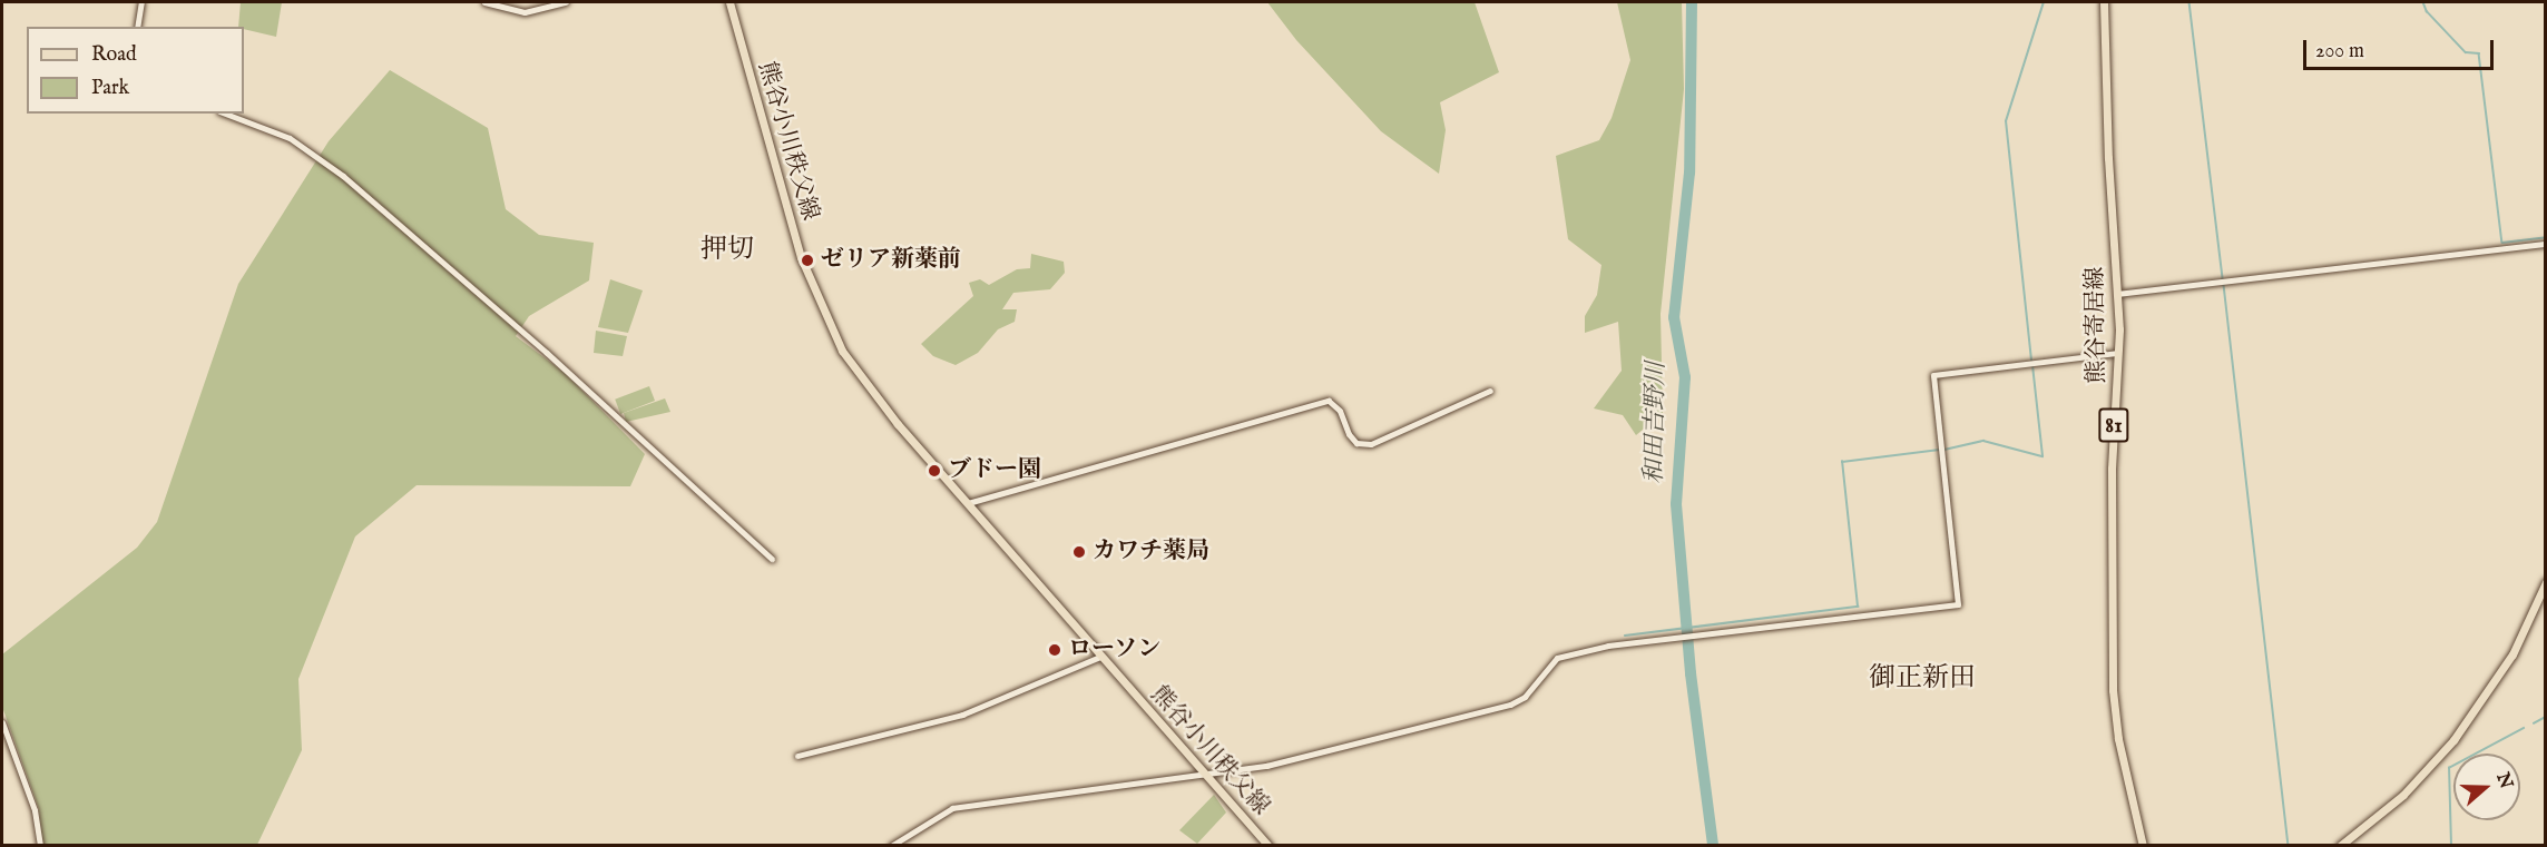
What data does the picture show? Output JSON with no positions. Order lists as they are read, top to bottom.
{
  "streets": {
    "main road": ["熊谷小川秩父線", "熊谷寄居線", "81"]
  },
  "districts": ["押切", "御正新田"],
  "water": ["和田吉野川"],
  "places": [
    "ゼリア新薬前",
    "ブドー園",
    "カワチ薬局",
    "ローソン"
  ],
  "legend": ["Road", "Park"],
  "scale_bar": "200 m",
  "north": "right"
}
